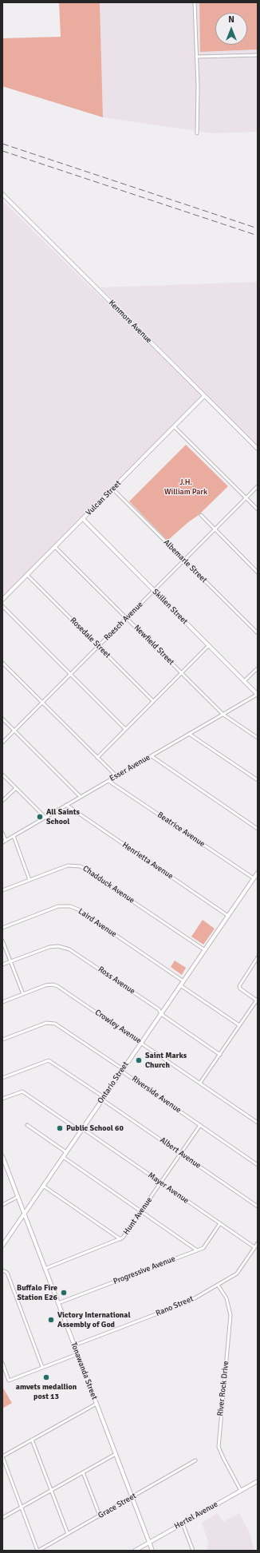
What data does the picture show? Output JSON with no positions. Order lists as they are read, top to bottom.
{
  "streets": {
    "street": [
      "Kenmore Avenue",
      "Vulcan Street",
      "Albemarle Street",
      "Skillen Street",
      "Roesch Avenue",
      "Rosedale Street",
      "Newfield Street",
      "Esser Avenue",
      "Beatrice Avenue",
      "Henrietta Avenue",
      "Chadduck Avenue",
      "Laird Avenue",
      "Ross Avenue",
      "Crowley Avenue",
      "Ontario Street",
      "Riverside Avenue",
      "Albert Avenue",
      "Mayer Avenue",
      "Hunt Avenue",
      "Progressive Avenue",
      "Rano Street",
      "Tonawanda Street",
      "River Rock Drive",
      "Grace Street",
      "Hertel Avenue"
    ]
  },
  "crossings": [
    ["Kenmore Avenue", "Vulcan Street"],
    ["Vulcan Street", "Albemarle Street"],
    ["Vulcan Street", "Skillen Street"],
    ["Vulcan Street", "Rosedale Street"],
    ["Vulcan Street", "Newfield Street"],
    ["Albemarle Street", "Roesch Avenue"],
    ["Skillen Street", "Roesch Avenue"],
    ["Skillen Street", "Esser Avenue"],
    ["Roesch Avenue", "Rosedale Street"],
    ["Roesch Avenue", "Newfield Street"],
    ["Newfield Street", "Esser Avenue"],
    ["Esser Avenue", "Beatrice Avenue"],
    ["Esser Avenue", "Henrietta Avenue"],
    ["Beatrice Avenue", "Ontario Street"],
    ["Henrietta Avenue", "Ontario Street"],
    ["Chadduck Avenue", "Ontario Street"],
    ["Laird Avenue", "Ontario Street"],
    ["Ross Avenue", "Ontario Street"],
    ["Crowley Avenue", "Ontario Street"],
    ["Ontario Street", "Riverside Avenue"],
    ["Ontario Street", "Albert Avenue"],
    ["Ontario Street", "Mayer Avenue"],
    ["Ontario Street", "Tonawanda Street"],
    ["Riverside Avenue", "Hunt Avenue"],
    ["Albert Avenue", "Hunt Avenue"],
    ["Mayer Avenue", "Hunt Avenue"],
    ["Mayer Avenue", "Progressive Avenue"],
    ["Mayer Avenue", "Rano Street"],
    ["Hunt Avenue", "Tonawanda Street"],
    ["Progressive Avenue", "Tonawanda Street"],
    ["Rano Street", "Tonawanda Street"],
    ["Rano Street", "River Rock Drive"],
    ["Tonawanda Street", "Grace Street"],
    ["Tonawanda Street", "Hertel Avenue"],
    ["River Rock Drive", "Hertel Avenue"]
  ],
  "parks": ["J.H. William Park"],
  "places": [
    "All Saints School",
    "Saint Marks Church",
    "Public School 60",
    "Buffalo Fire Station E26",
    "Victory International Assembly of God",
    "amvets medallion post 13"
  ],
  "north": "top"
}
